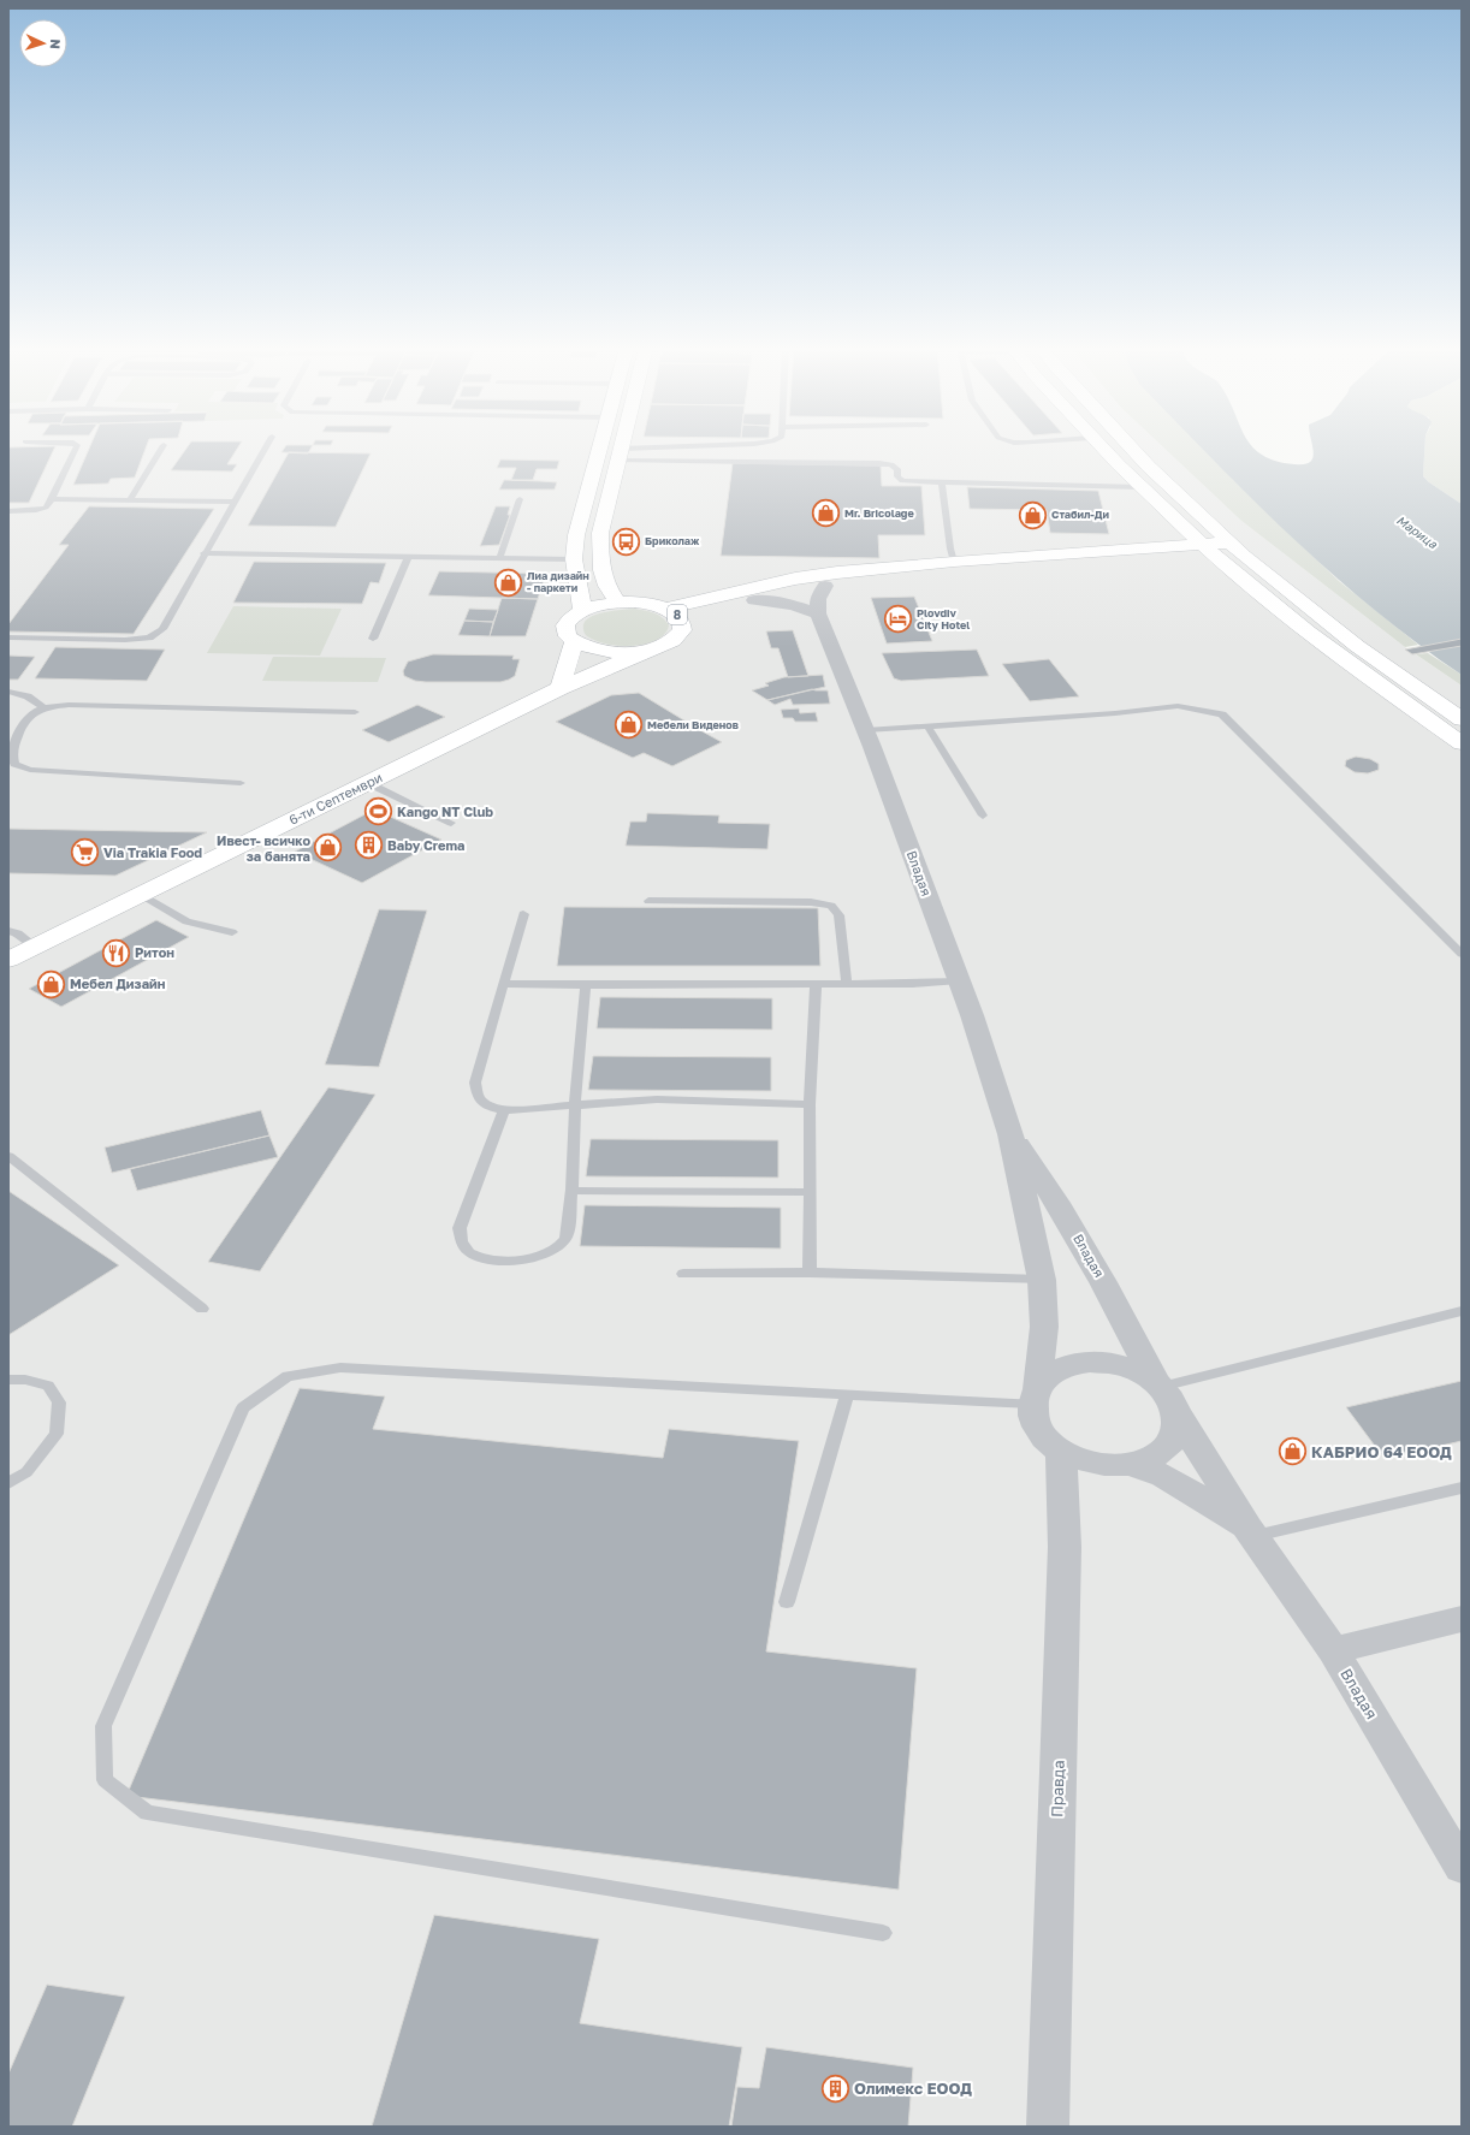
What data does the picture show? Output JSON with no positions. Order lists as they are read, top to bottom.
{
  "streets": {
    "street": [
      "8",
      "6-ти Септември",
      "Владая",
      "Правда"
    ]
  },
  "crossings": [
    ["8", "6-ти Септември"],
    ["Владая", "Правда"]
  ],
  "water": ["Марица"],
  "places": {
    "shop": [
      "Mr. Bricolage",
      "Стабил-Ди",
      "Лиа дизайн - паркети",
      "Мебели Виденов",
      "Ивест- всичко за банята",
      "Мебел Дизайн",
      "КАБРИО 64 ЕООД"
    ],
    "bus stop": ["Бриколаж"],
    "hotel": ["Plovdiv City Hotel"],
    "sports": ["Kango NT Club"],
    "building": ["Baby Crema", "Олимекс ЕООД"],
    "supermarket": ["Via Trakia Food"],
    "restaurant": ["Ритон"]
  },
  "north": "right"
}
